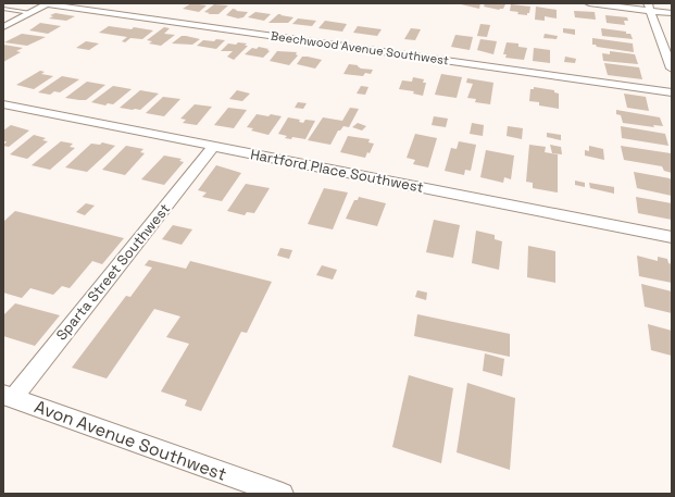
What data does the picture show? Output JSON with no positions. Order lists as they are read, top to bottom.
{
  "streets": {
    "street": [
      "Beechwood Avenue Southwest",
      "Hartford Place Southwest",
      "Sparta Street Southwest",
      "Avon Avenue Southwest"
    ]
  },
  "crossings": [
    ["Hartford Place Southwest", "Sparta Street Southwest"],
    ["Sparta Street Southwest", "Avon Avenue Southwest"]
  ]
}
